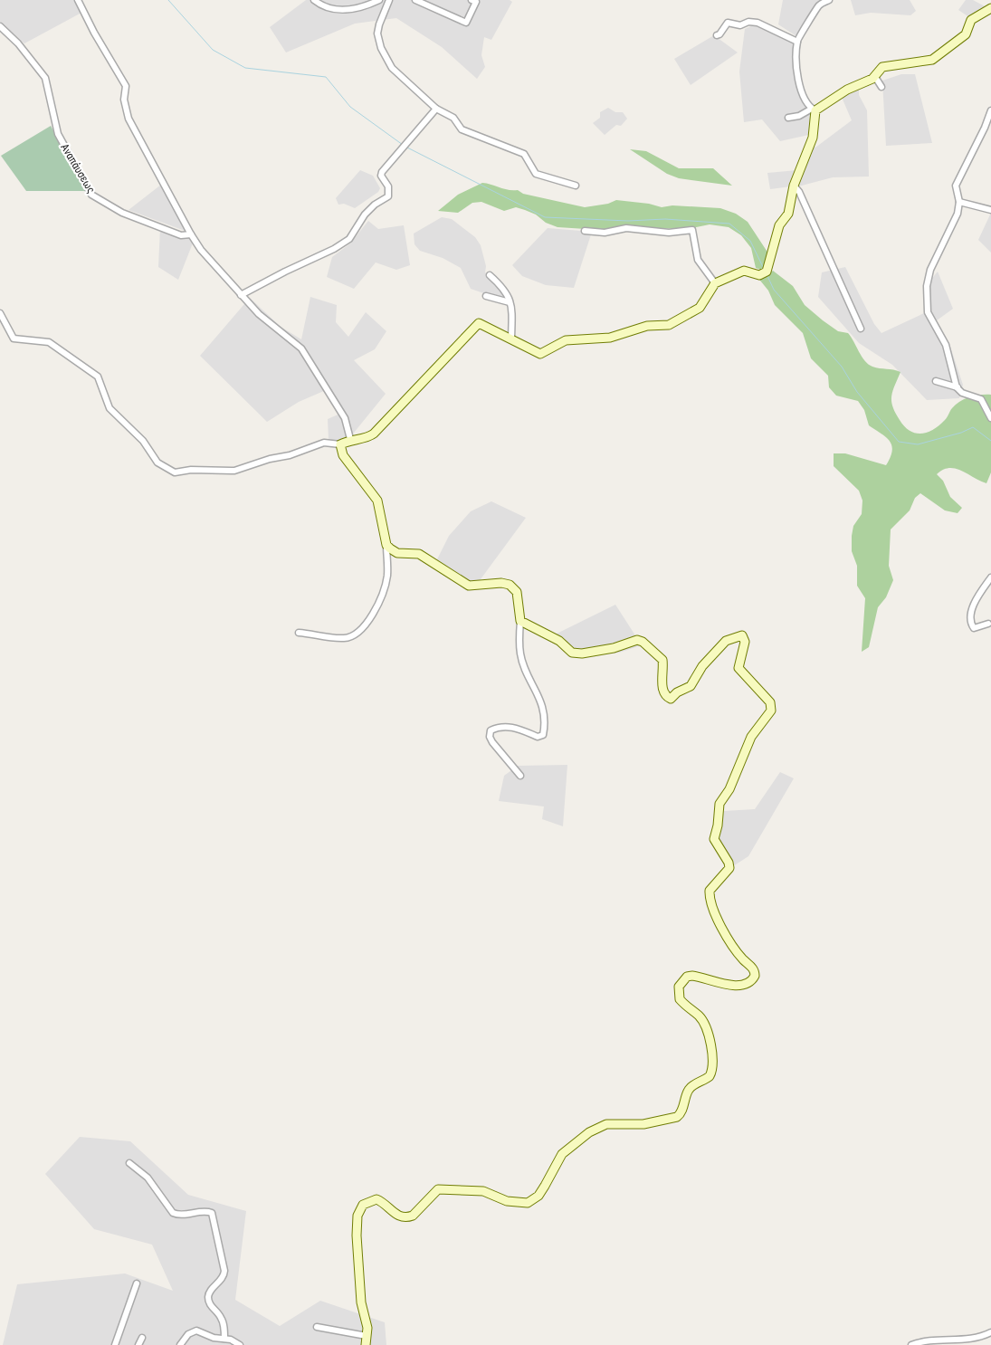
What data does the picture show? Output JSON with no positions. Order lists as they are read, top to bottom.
{
  "streets": {
    "street": ["Αναπάυσεως"]
  }
}
